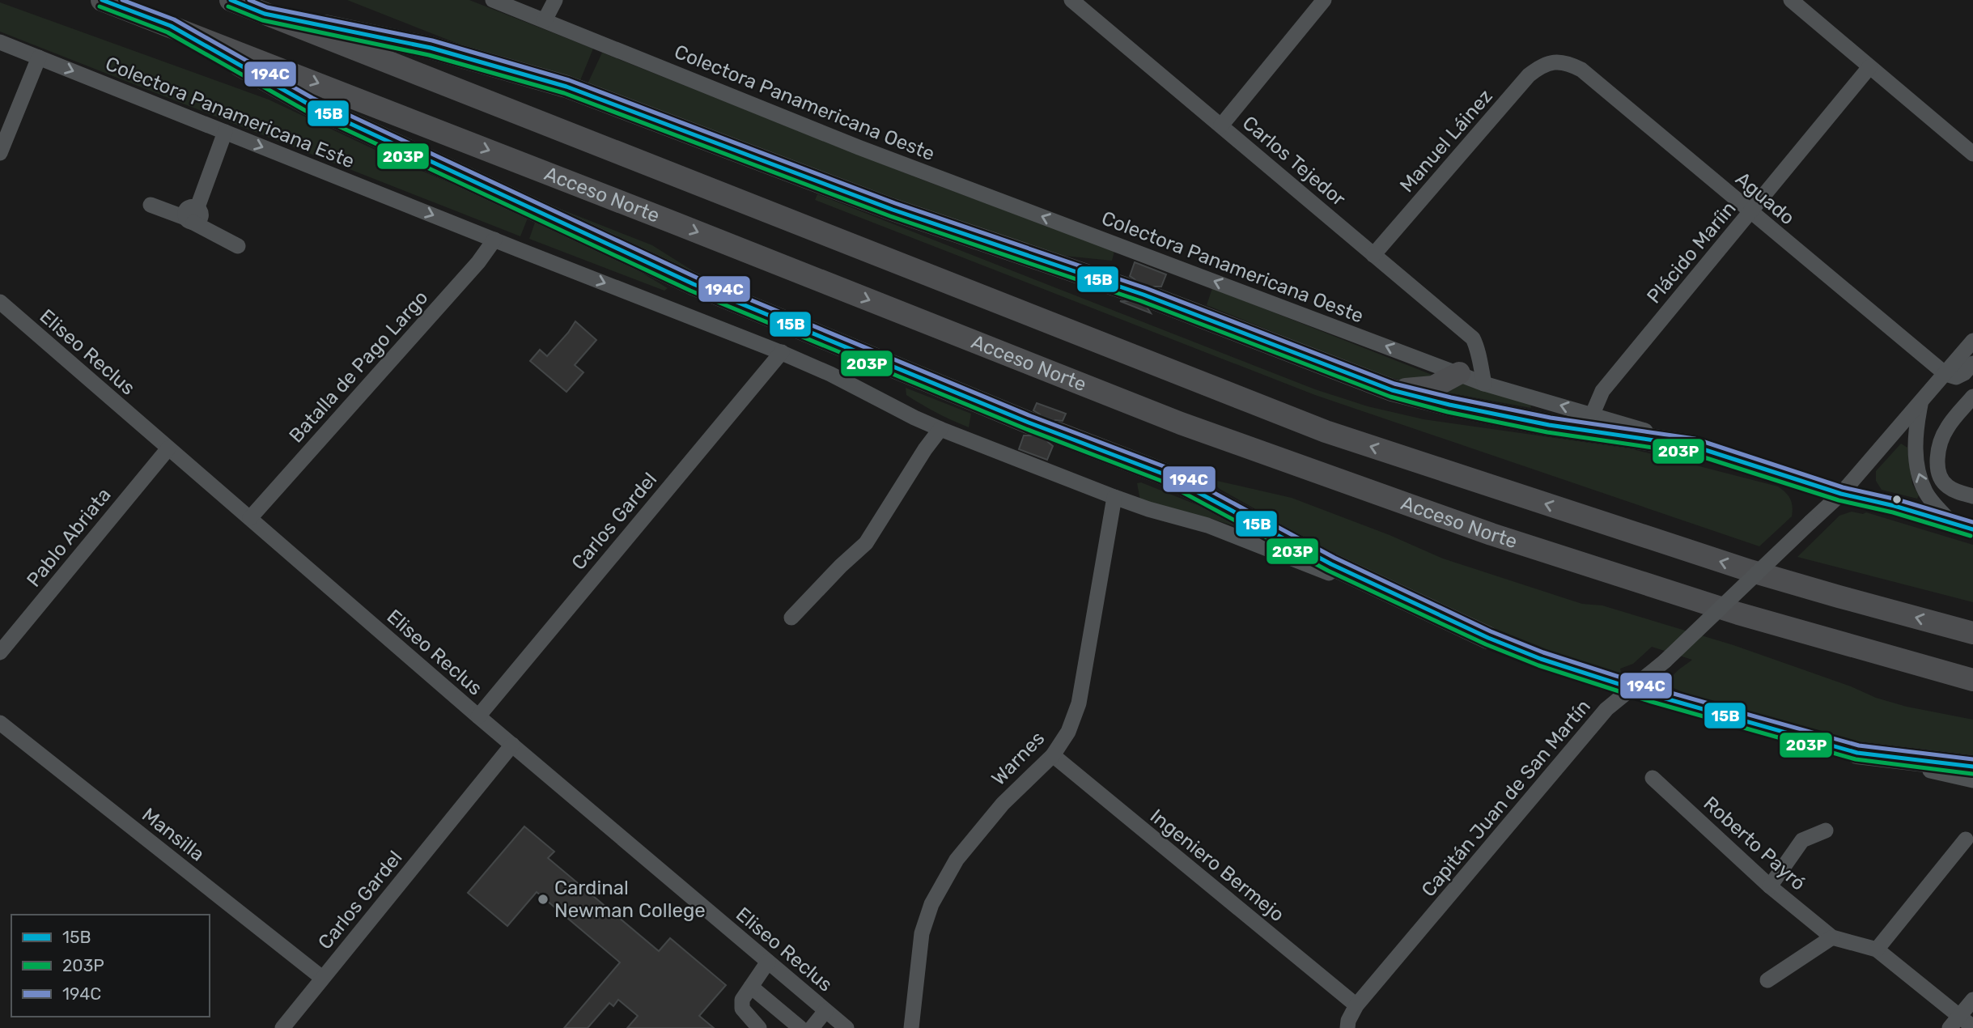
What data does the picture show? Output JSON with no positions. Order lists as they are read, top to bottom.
{
  "streets": {
    "highway": ["Acceso Norte"],
    "street": [
      "Colectora Panamericana Oeste",
      "Colectora Panamericana Este",
      "Manuel Láinez",
      "Carlos Tejedor",
      "Aguado",
      "Plácido Maríin",
      "Eliseo Reclus",
      "Batalla de Pago Largo",
      "Carlos Gardel",
      "Pablo Abriata",
      "Warnes",
      "Capitán Juan de San Martín",
      "Mansilla",
      "Roberto Payró",
      "Ingeniero Bermejo"
    ]
  },
  "crossings": [
    ["Colectora Panamericana Oeste", "Carlos Tejedor"],
    ["Colectora Panamericana Oeste", "Plácido Maríin"],
    ["Colectora Panamericana Oeste", "Capitán Juan de San Martín"],
    ["Colectora Panamericana Este", "Batalla de Pago Largo"],
    ["Colectora Panamericana Este", "Carlos Gardel"],
    ["Colectora Panamericana Este", "Warnes"],
    ["Colectora Panamericana Este", "Capitán Juan de San Martín"],
    ["Manuel Láinez", "Carlos Tejedor"],
    ["Manuel Láinez", "Aguado"],
    ["Aguado", "Plácido Maríin"],
    ["Aguado", "Capitán Juan de San Martín"],
    ["Eliseo Reclus", "Batalla de Pago Largo"],
    ["Eliseo Reclus", "Carlos Gardel"],
    ["Eliseo Reclus", "Pablo Abriata"],
    ["Carlos Gardel", "Mansilla"],
    ["Warnes", "Ingeniero Bermejo"],
    ["Capitán Juan de San Martín", "Ingeniero Bermejo"]
  ],
  "one_way": ["Colectora Panamericana Oeste", "Colectora Panamericana Este"],
  "places": ["Cardinal Newman College"],
  "lines": ["transit line 15B", "transit line 194C", "transit line 203P"],
  "legend": ["15B", "203P", "194C"]
}
